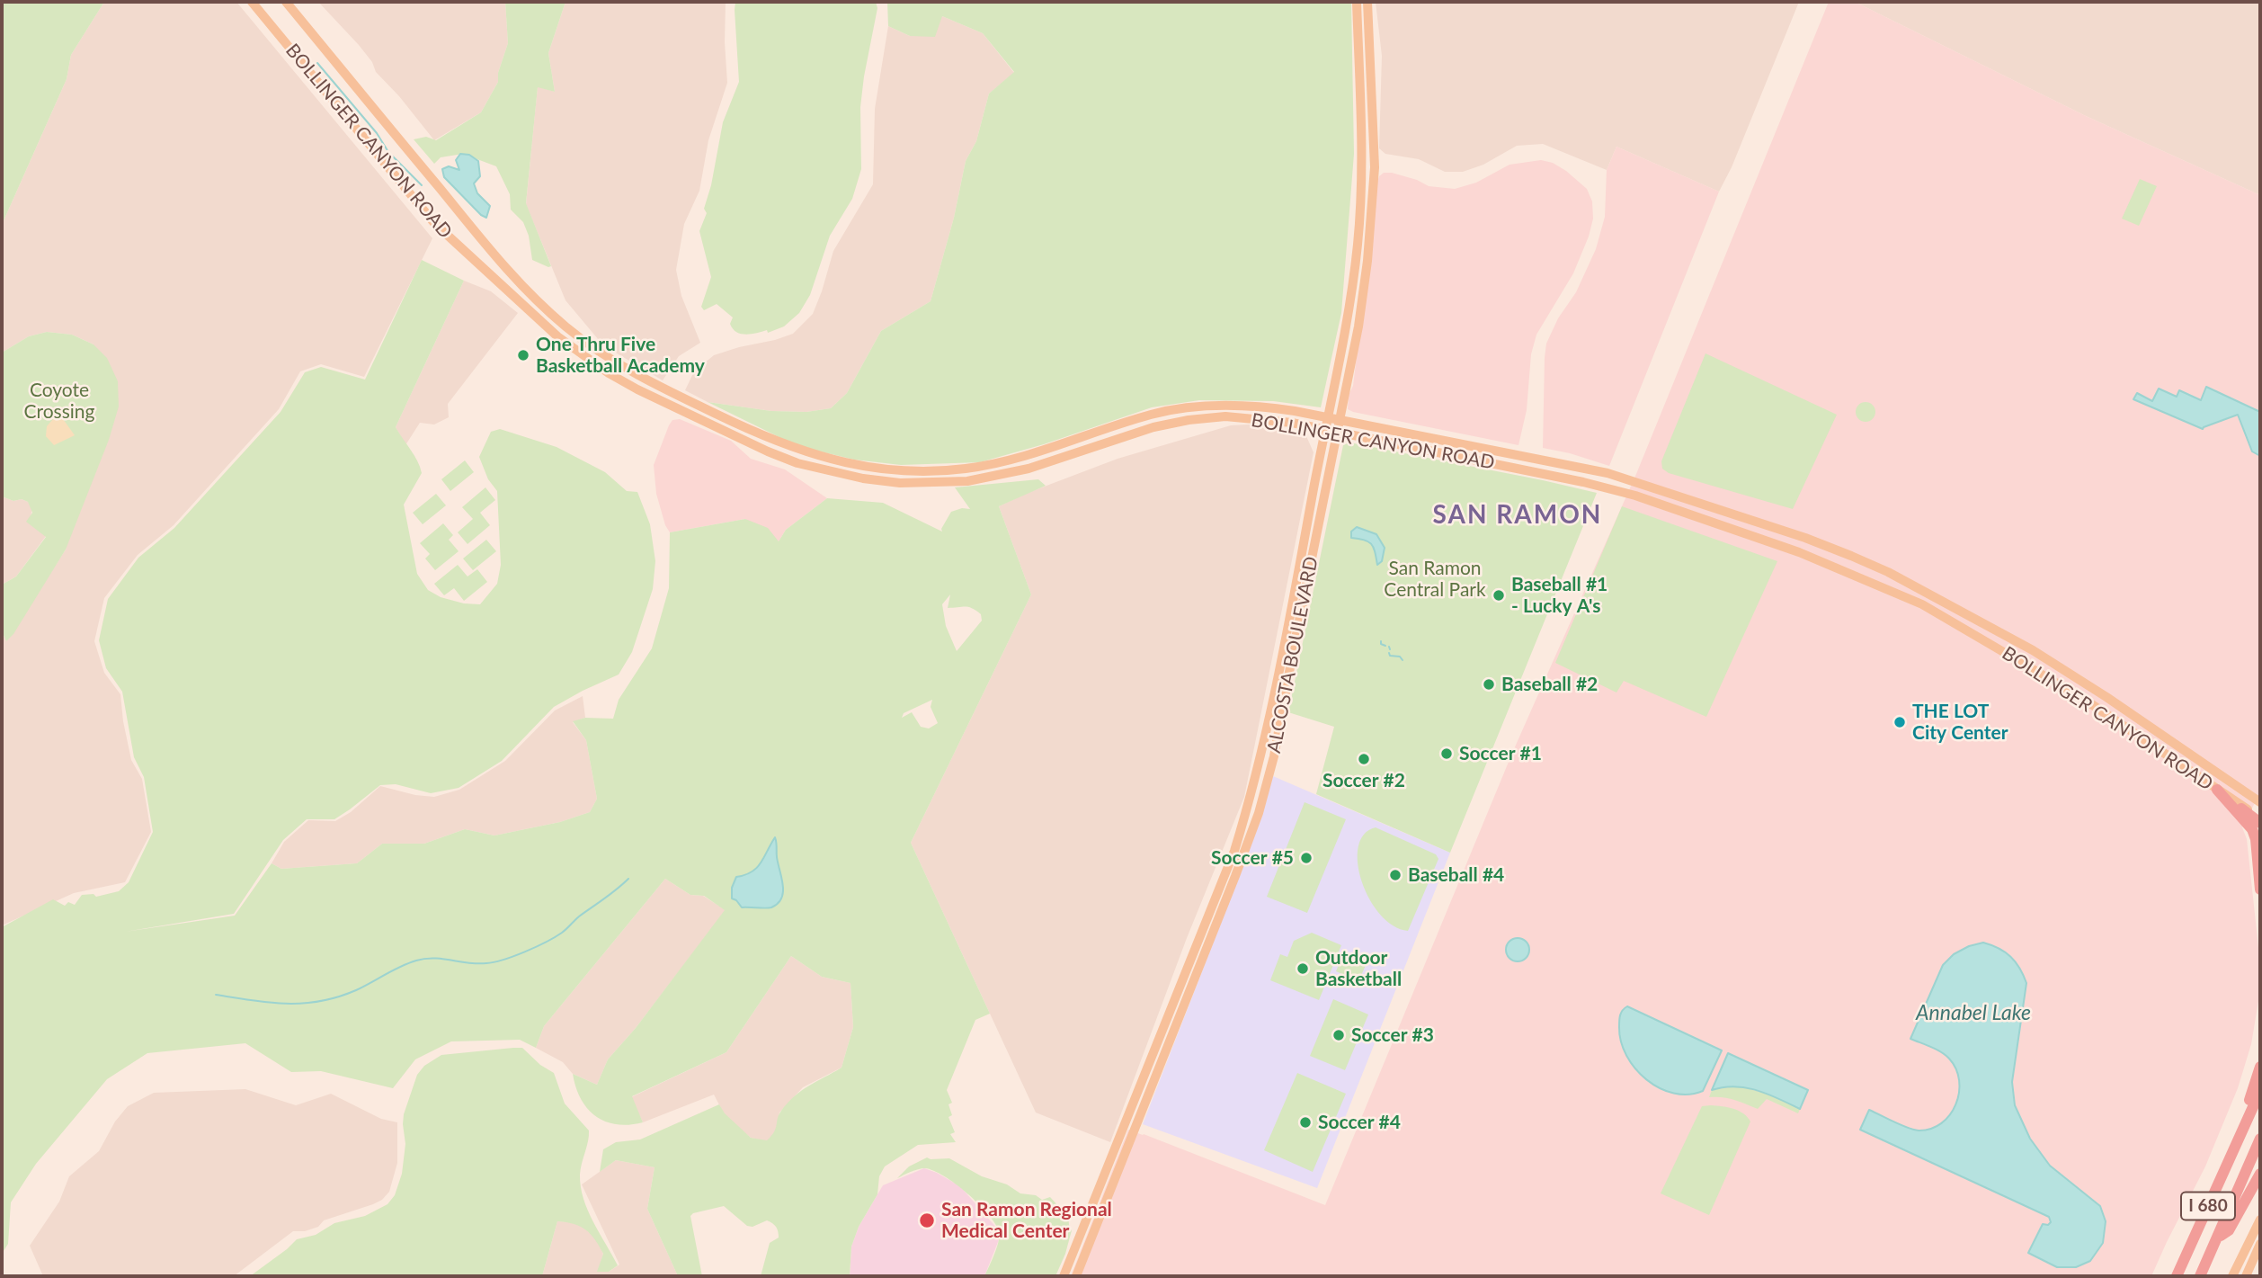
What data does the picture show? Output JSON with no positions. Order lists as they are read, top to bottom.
{
  "streets": {
    "highway": ["I 680"],
    "main road": ["BOLLINGER CANYON ROAD", "ALCOSTA BOULEVARD"]
  },
  "crossings": [
    ["BOLLINGER CANYON ROAD", "ALCOSTA BOULEVARD"]
  ],
  "districts": ["SAN RAMON"],
  "water": ["Annabel Lake"],
  "parks": ["Coyote Crossing", "San Ramon Central Park"],
  "places": [
    "One Thru Five Basketball Academy",
    "Baseball #1 - Lucky A's",
    "Baseball #2",
    "THE LOT City Center",
    "Soccer #1",
    "Soccer #2",
    "Soccer #5",
    "Baseball #4",
    "Outdoor Basketball",
    "Soccer #3",
    "Soccer #4",
    "San Ramon Regional Medical Center"
  ]
}
